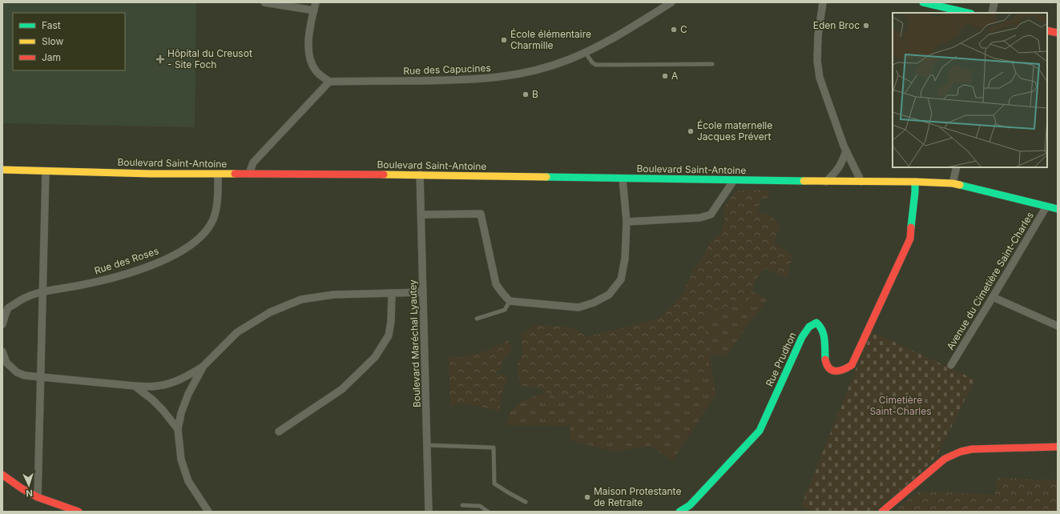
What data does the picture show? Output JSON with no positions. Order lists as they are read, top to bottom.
{
  "streets": {
    "street": [
      "Rue des Capucines",
      "Boulevard Saint-Antoine",
      "Rue des Roses",
      "Avenue du Cimetière Saint-Charles",
      "Boulevard Maréchal Lyautey",
      "Rue Prudhon"
    ]
  },
  "crossings": [
    ["Boulevard Saint-Antoine", "Rue des Roses"],
    ["Boulevard Saint-Antoine", "Avenue du Cimetière Saint-Charles"],
    ["Boulevard Saint-Antoine", "Boulevard Maréchal Lyautey"],
    ["Boulevard Saint-Antoine", "Rue Prudhon"]
  ],
  "parks": ["Cimetière Saint-Charles"],
  "places": {
    "other": [
      "Eden Broc",
      "C",
      "École élémentaire Charmille",
      "A",
      "B",
      "École maternelle Jacques Prévert",
      "Maison Protestante de Retraite"
    ],
    "health": ["Hôpital du Creusot - Site Foch"]
  },
  "legend": ["Fast", "Slow", "Jam"],
  "north": "bottom"
}
